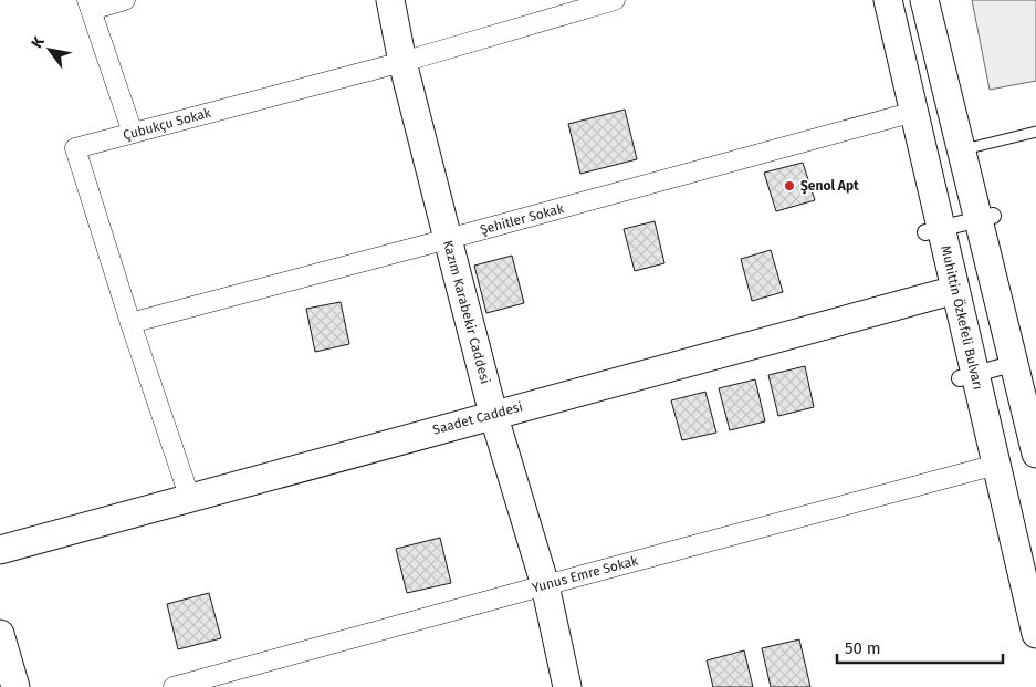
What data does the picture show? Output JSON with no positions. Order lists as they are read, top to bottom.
{
  "streets": {
    "main road": ["Kazım Karabekir Caddesi", "Muhittin Özkefeli Bulvarı", "Saadet Caddesi"],
    "street": ["Çubukçu Sokak", "Şehitler Sokak", "Yunus Emre Sokak"]
  },
  "crossings": [
    ["Çubukçu Sokak", "Şehitler Sokak"],
    ["Çubukçu Sokak", "Kazım Karabekir Caddesi"],
    ["Çubukçu Sokak", "Saadet Caddesi"],
    ["Şehitler Sokak", "Kazım Karabekir Caddesi"],
    ["Şehitler Sokak", "Muhittin Özkefeli Bulvarı"],
    ["Kazım Karabekir Caddesi", "Saadet Caddesi"],
    ["Kazım Karabekir Caddesi", "Yunus Emre Sokak"],
    ["Muhittin Özkefeli Bulvarı", "Saadet Caddesi"],
    ["Muhittin Özkefeli Bulvarı", "Yunus Emre Sokak"]
  ],
  "places": ["Şenol Apt"],
  "scale_bar": "50 m",
  "north": "top left"
}
